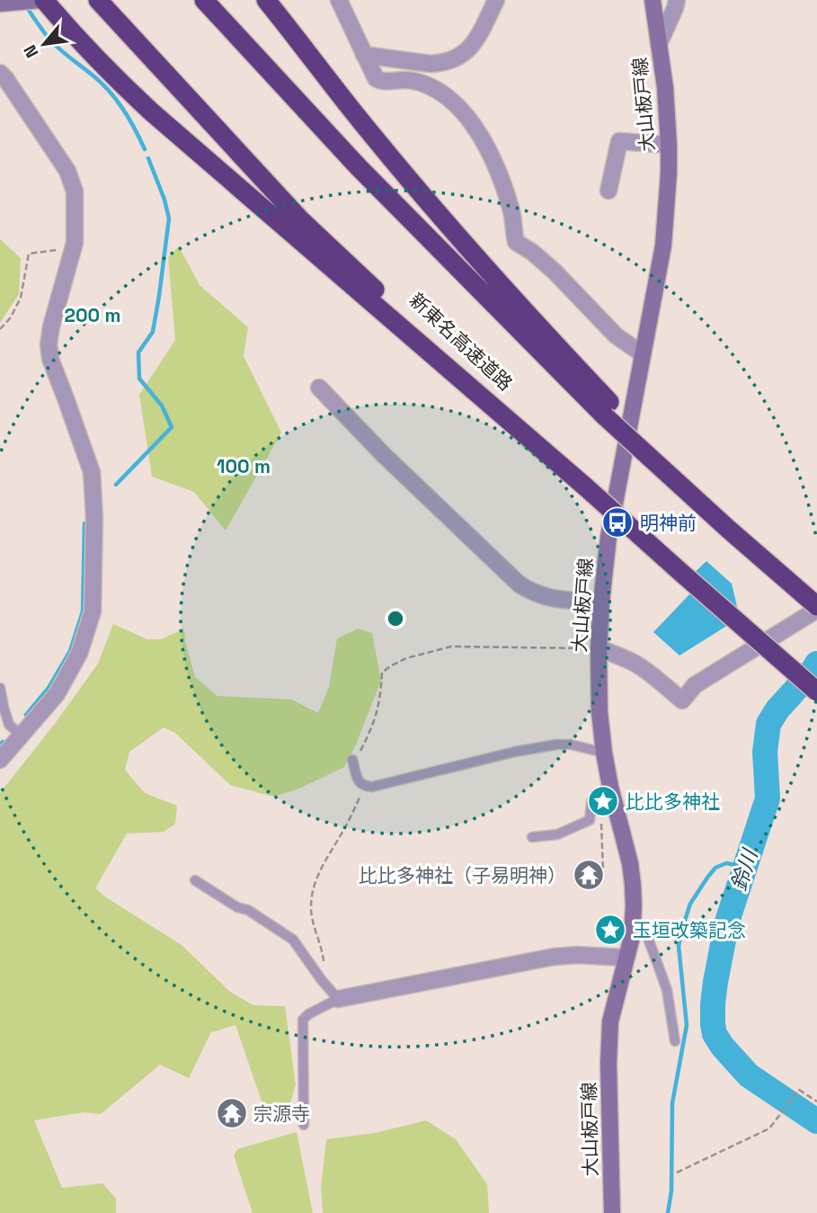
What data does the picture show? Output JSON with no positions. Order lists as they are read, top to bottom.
{
  "streets": {
    "highway": ["新東名高速道路"],
    "main road": ["大山板戸線"]
  },
  "water": ["鈴川"],
  "places": {
    "bus stop": ["明神前"],
    "place": ["比比多神社", "玉垣改築記念"],
    "temple": ["比比多神社（子易明神）", "宗源寺"]
  },
  "north": "bottom left",
  "rings": ["200 m", "100 m"]
}
